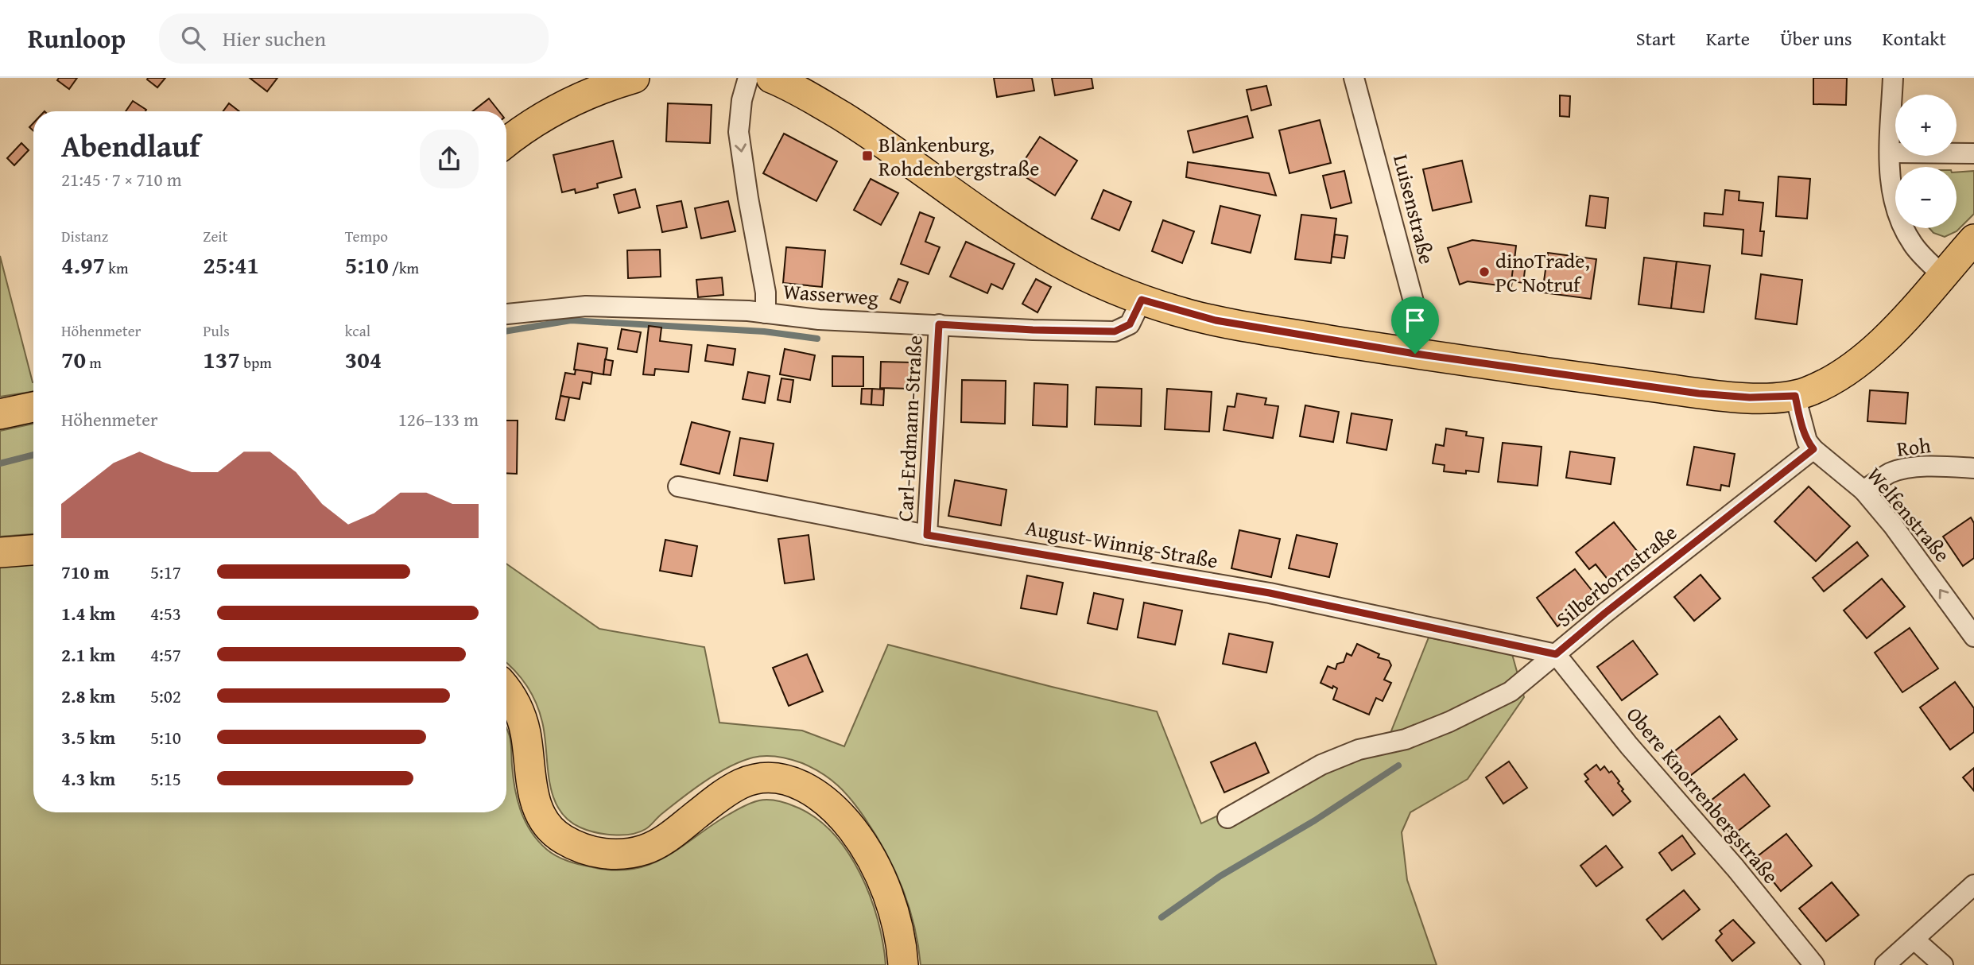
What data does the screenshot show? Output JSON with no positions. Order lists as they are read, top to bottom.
{
  "streets": {
    "street": [
      "Luisenstraße",
      "Wasserweg",
      "Carl-Erdmann-Straße",
      "Roh",
      "Welfenstraße",
      "August-Winnig-Straße",
      "Silberbornstraße",
      "Obere Knorrenbergstraße"
    ]
  },
  "crossings": [
    ["Wasserweg", "Carl-Erdmann-Straße"],
    ["Carl-Erdmann-Straße", "August-Winnig-Straße"],
    ["Roh", "Welfenstraße"],
    ["Welfenstraße", "Silberbornstraße"],
    ["August-Winnig-Straße", "Silberbornstraße"],
    ["August-Winnig-Straße", "Obere Knorrenbergstraße"],
    ["Silberbornstraße", "Obere Knorrenbergstraße"]
  ],
  "one_way": ["Welfenstraße"],
  "places": {
    "transit": ["Blankenburg, Rohdenbergstraße"],
    "other": ["dinoTrade, PC Notruf"]
  },
  "page": {
    "header": "Runloop",
    "search": "Hier suchen",
    "nav": [
      "Start",
      "Karte",
      "Über uns",
      "Kontakt"
    ],
    "map_buttons": ["+", "−"],
    "heading": ["Abendlauf", "21:45 · 7 × 710 m"],
    "stats": [
      ["Distanz", "4.97 km"],
      ["Zeit", "25:41"],
      ["Tempo", "5:10 /km"],
      ["Höhenmeter", "70 m"],
      ["Puls", "137 bpm"],
      ["kcal", "304"]
    ],
    "chart": ["Höhenmeter", "126–133 m"],
    "list": [
      {
        "name": "710 m",
        "note": "5:17"
      },
      {
        "name": "1.4 km",
        "note": "4:53"
      },
      {
        "name": "2.1 km",
        "note": "4:57"
      },
      {
        "name": "2.8 km",
        "note": "5:02"
      },
      {
        "name": "3.5 km",
        "note": "5:10"
      },
      {
        "name": "4.3 km",
        "note": "5:15"
      }
    ]
  }
}
